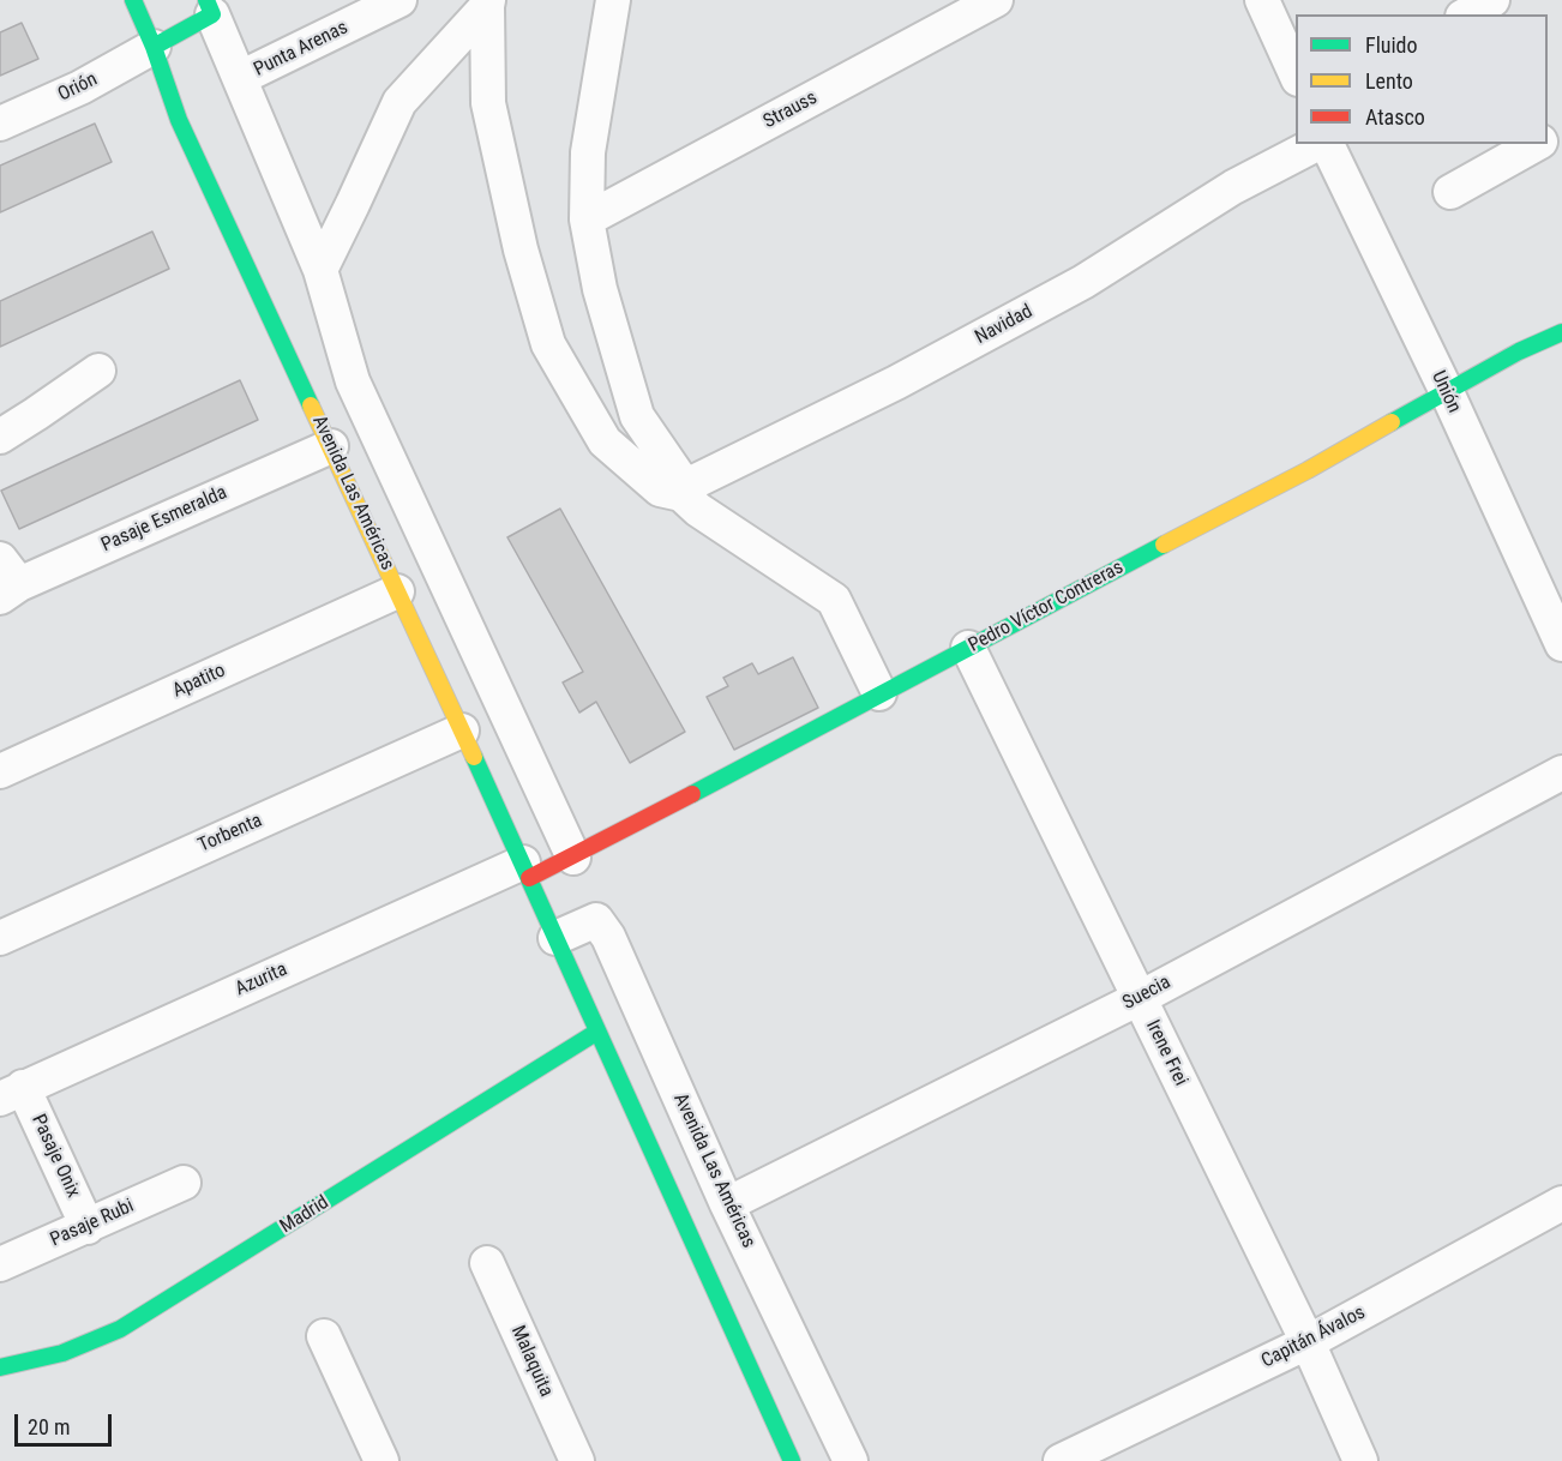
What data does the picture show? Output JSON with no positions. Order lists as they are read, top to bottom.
{
  "streets": {
    "street": [
      "Punta Arenas",
      "Orión",
      "Strauss",
      "Navidad",
      "Unión",
      "Avenida Las Américas",
      "Pasaje Esmeralda",
      "Pedro Víctor Contreras",
      "Apatito",
      "Torbenta",
      "Azurita",
      "Suecia",
      "Irene Frei",
      "Pasaje Onix",
      "Madrid",
      "Pasaje Rubi",
      "Capitán Ávalos",
      "Malaquita"
    ]
  },
  "crossings": [
    ["Orión", "Avenida Las Américas"],
    ["Unión", "Pedro Víctor Contreras"],
    ["Avenida Las Américas", "Pasaje Esmeralda"],
    ["Avenida Las Américas", "Pedro Víctor Contreras"],
    ["Avenida Las Américas", "Apatito"],
    ["Avenida Las Américas", "Torbenta"],
    ["Avenida Las Américas", "Azurita"],
    ["Avenida Las Américas", "Suecia"],
    ["Avenida Las Américas", "Madrid"],
    ["Pedro Víctor Contreras", "Azurita"],
    ["Pedro Víctor Contreras", "Irene Frei"],
    ["Azurita", "Pasaje Onix"],
    ["Suecia", "Irene Frei"],
    ["Irene Frei", "Capitán Ávalos"],
    ["Pasaje Onix", "Pasaje Rubi"]
  ],
  "legend": ["Fluido", "Lento", "Atasco"],
  "scale_bar": "20 m"
}
